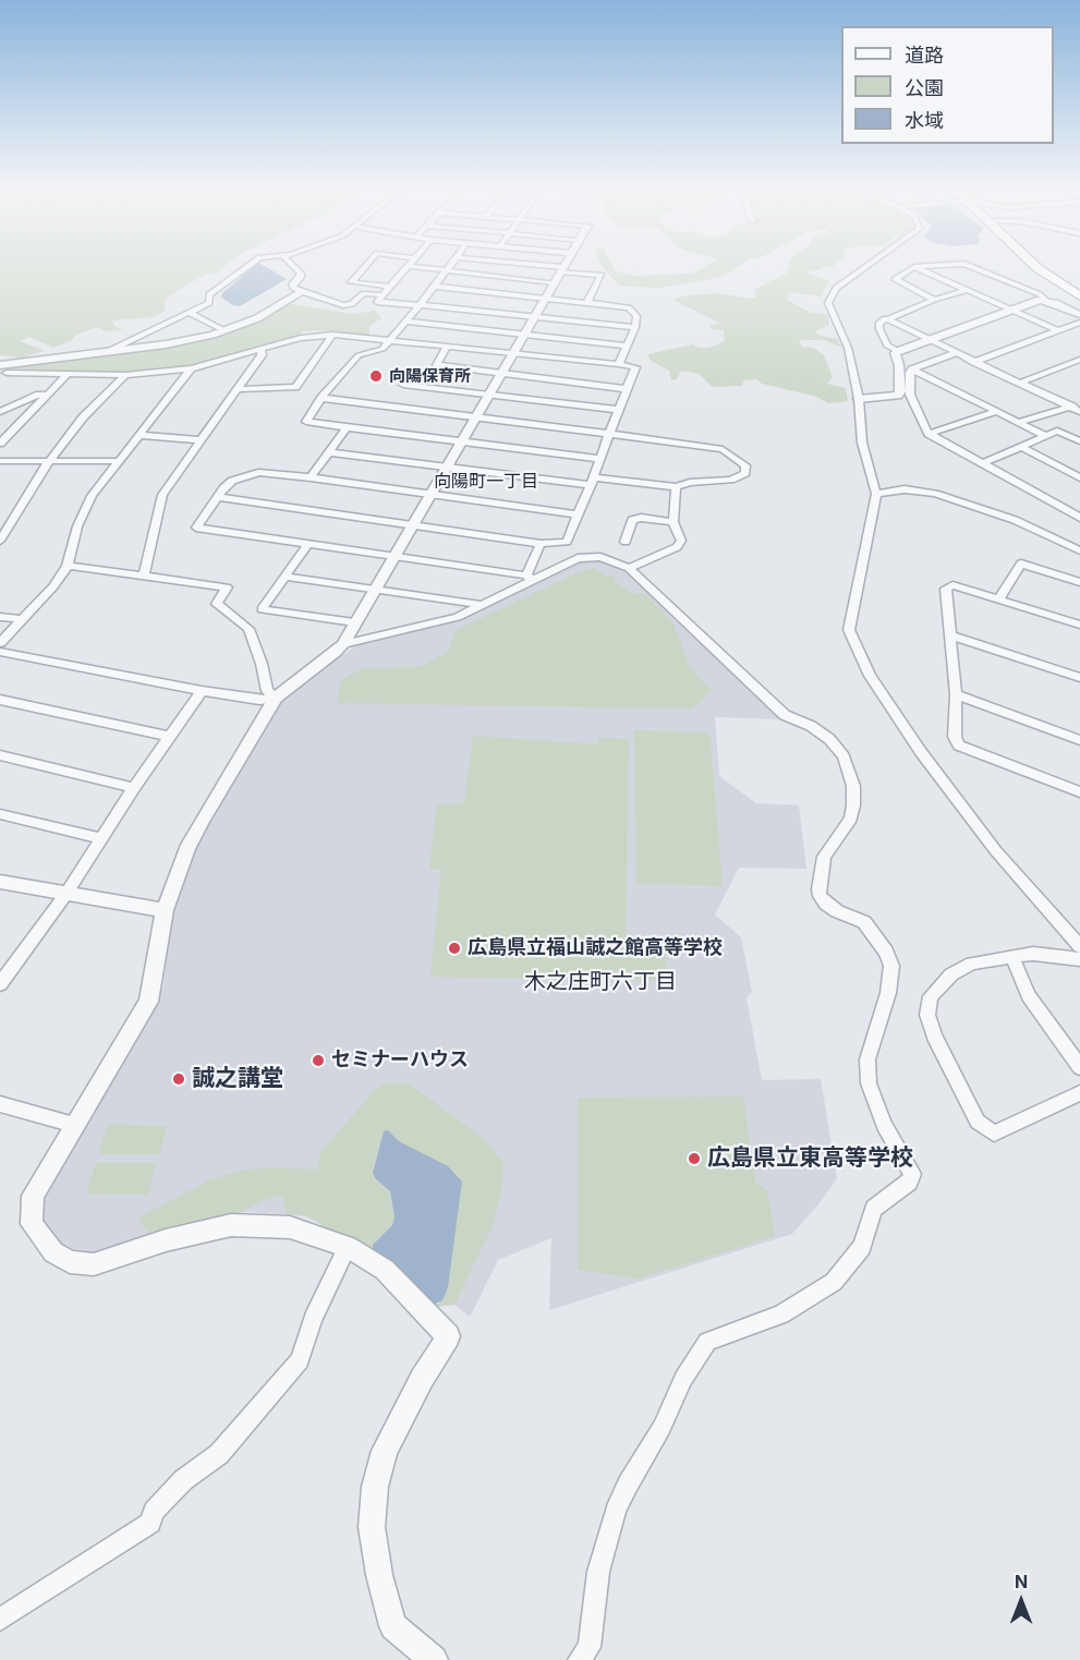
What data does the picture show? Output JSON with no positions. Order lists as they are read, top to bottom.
{
  "districts": ["向陽町一丁目", "木之庄町六丁目"],
  "places": [
    "向陽保育所",
    "広島県立福山誠之館高等学校",
    "セミナーハウス",
    "誠之講堂",
    "広島県立東高等学校"
  ],
  "legend": ["道路", "公園", "水域"],
  "north": "top"
}
